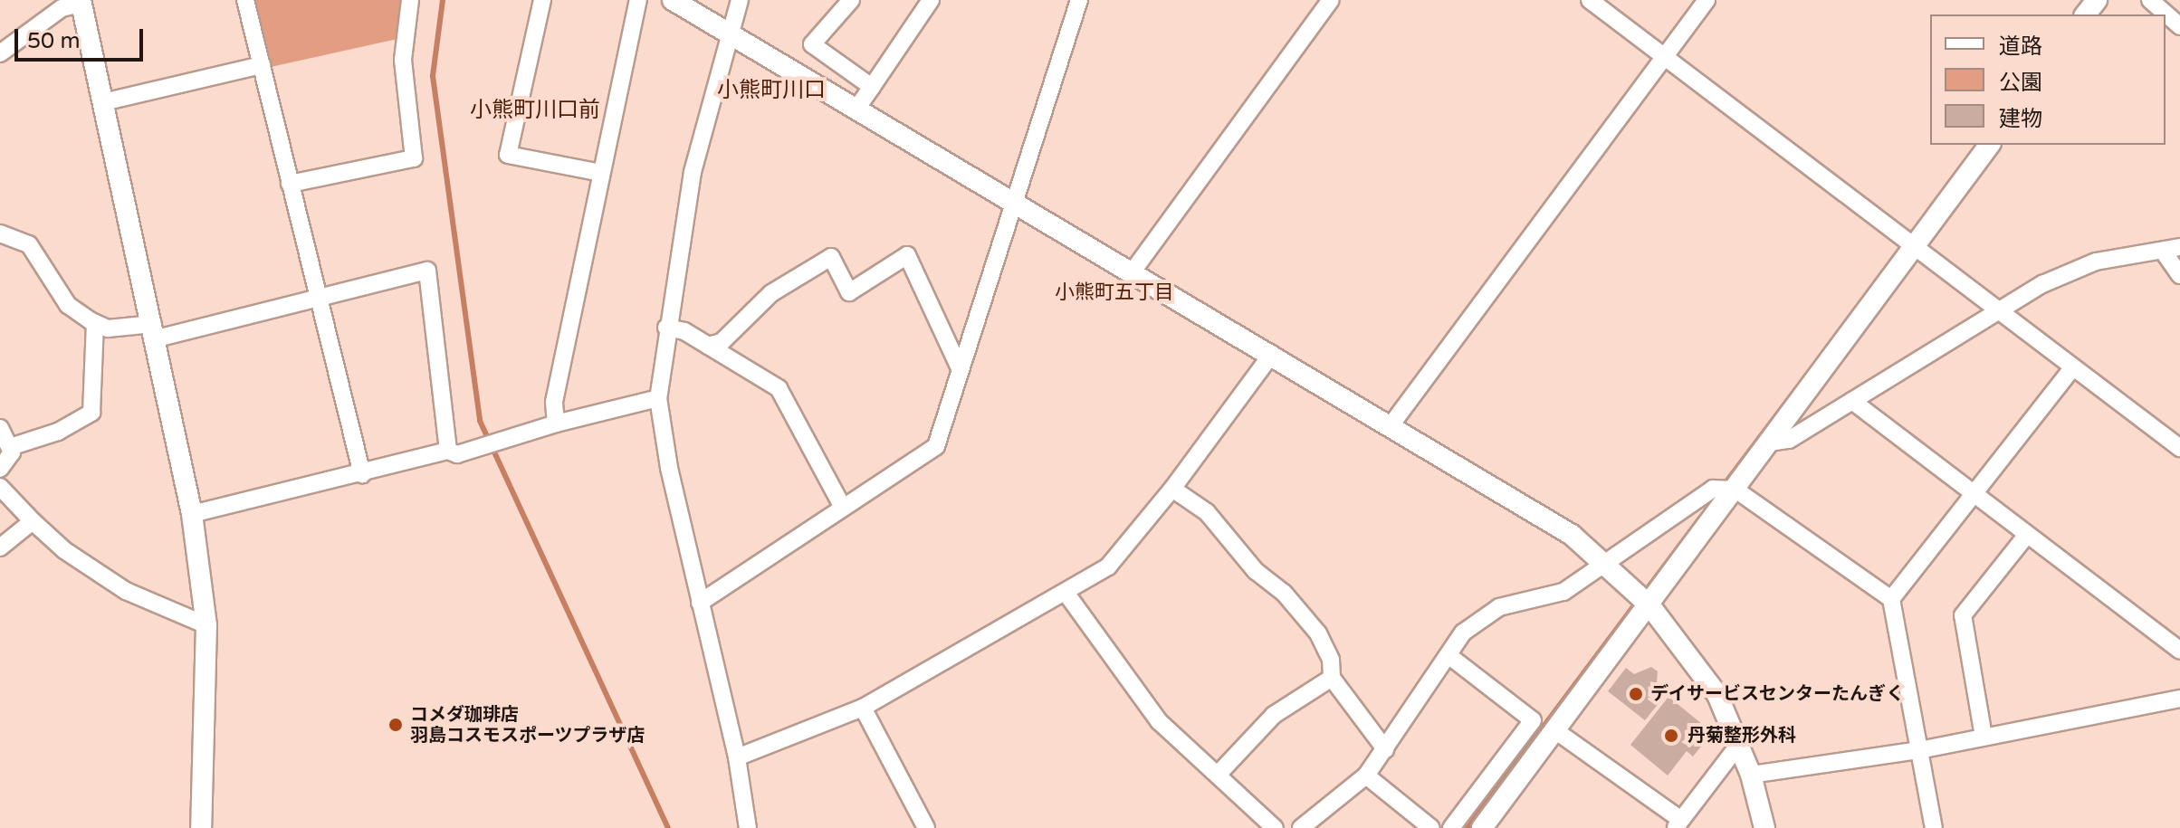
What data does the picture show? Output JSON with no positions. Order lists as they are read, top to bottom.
{
  "districts": ["小熊町川口", "小熊町川口前", "小熊町五丁目"],
  "places": ["デイサービスセンターたんぎく", "コメダ珈琲店 羽島コスモスポーツプラザ店", "丹菊整形外科"],
  "legend": ["道路", "公園", "建物"],
  "scale_bar": "50 m"
}
